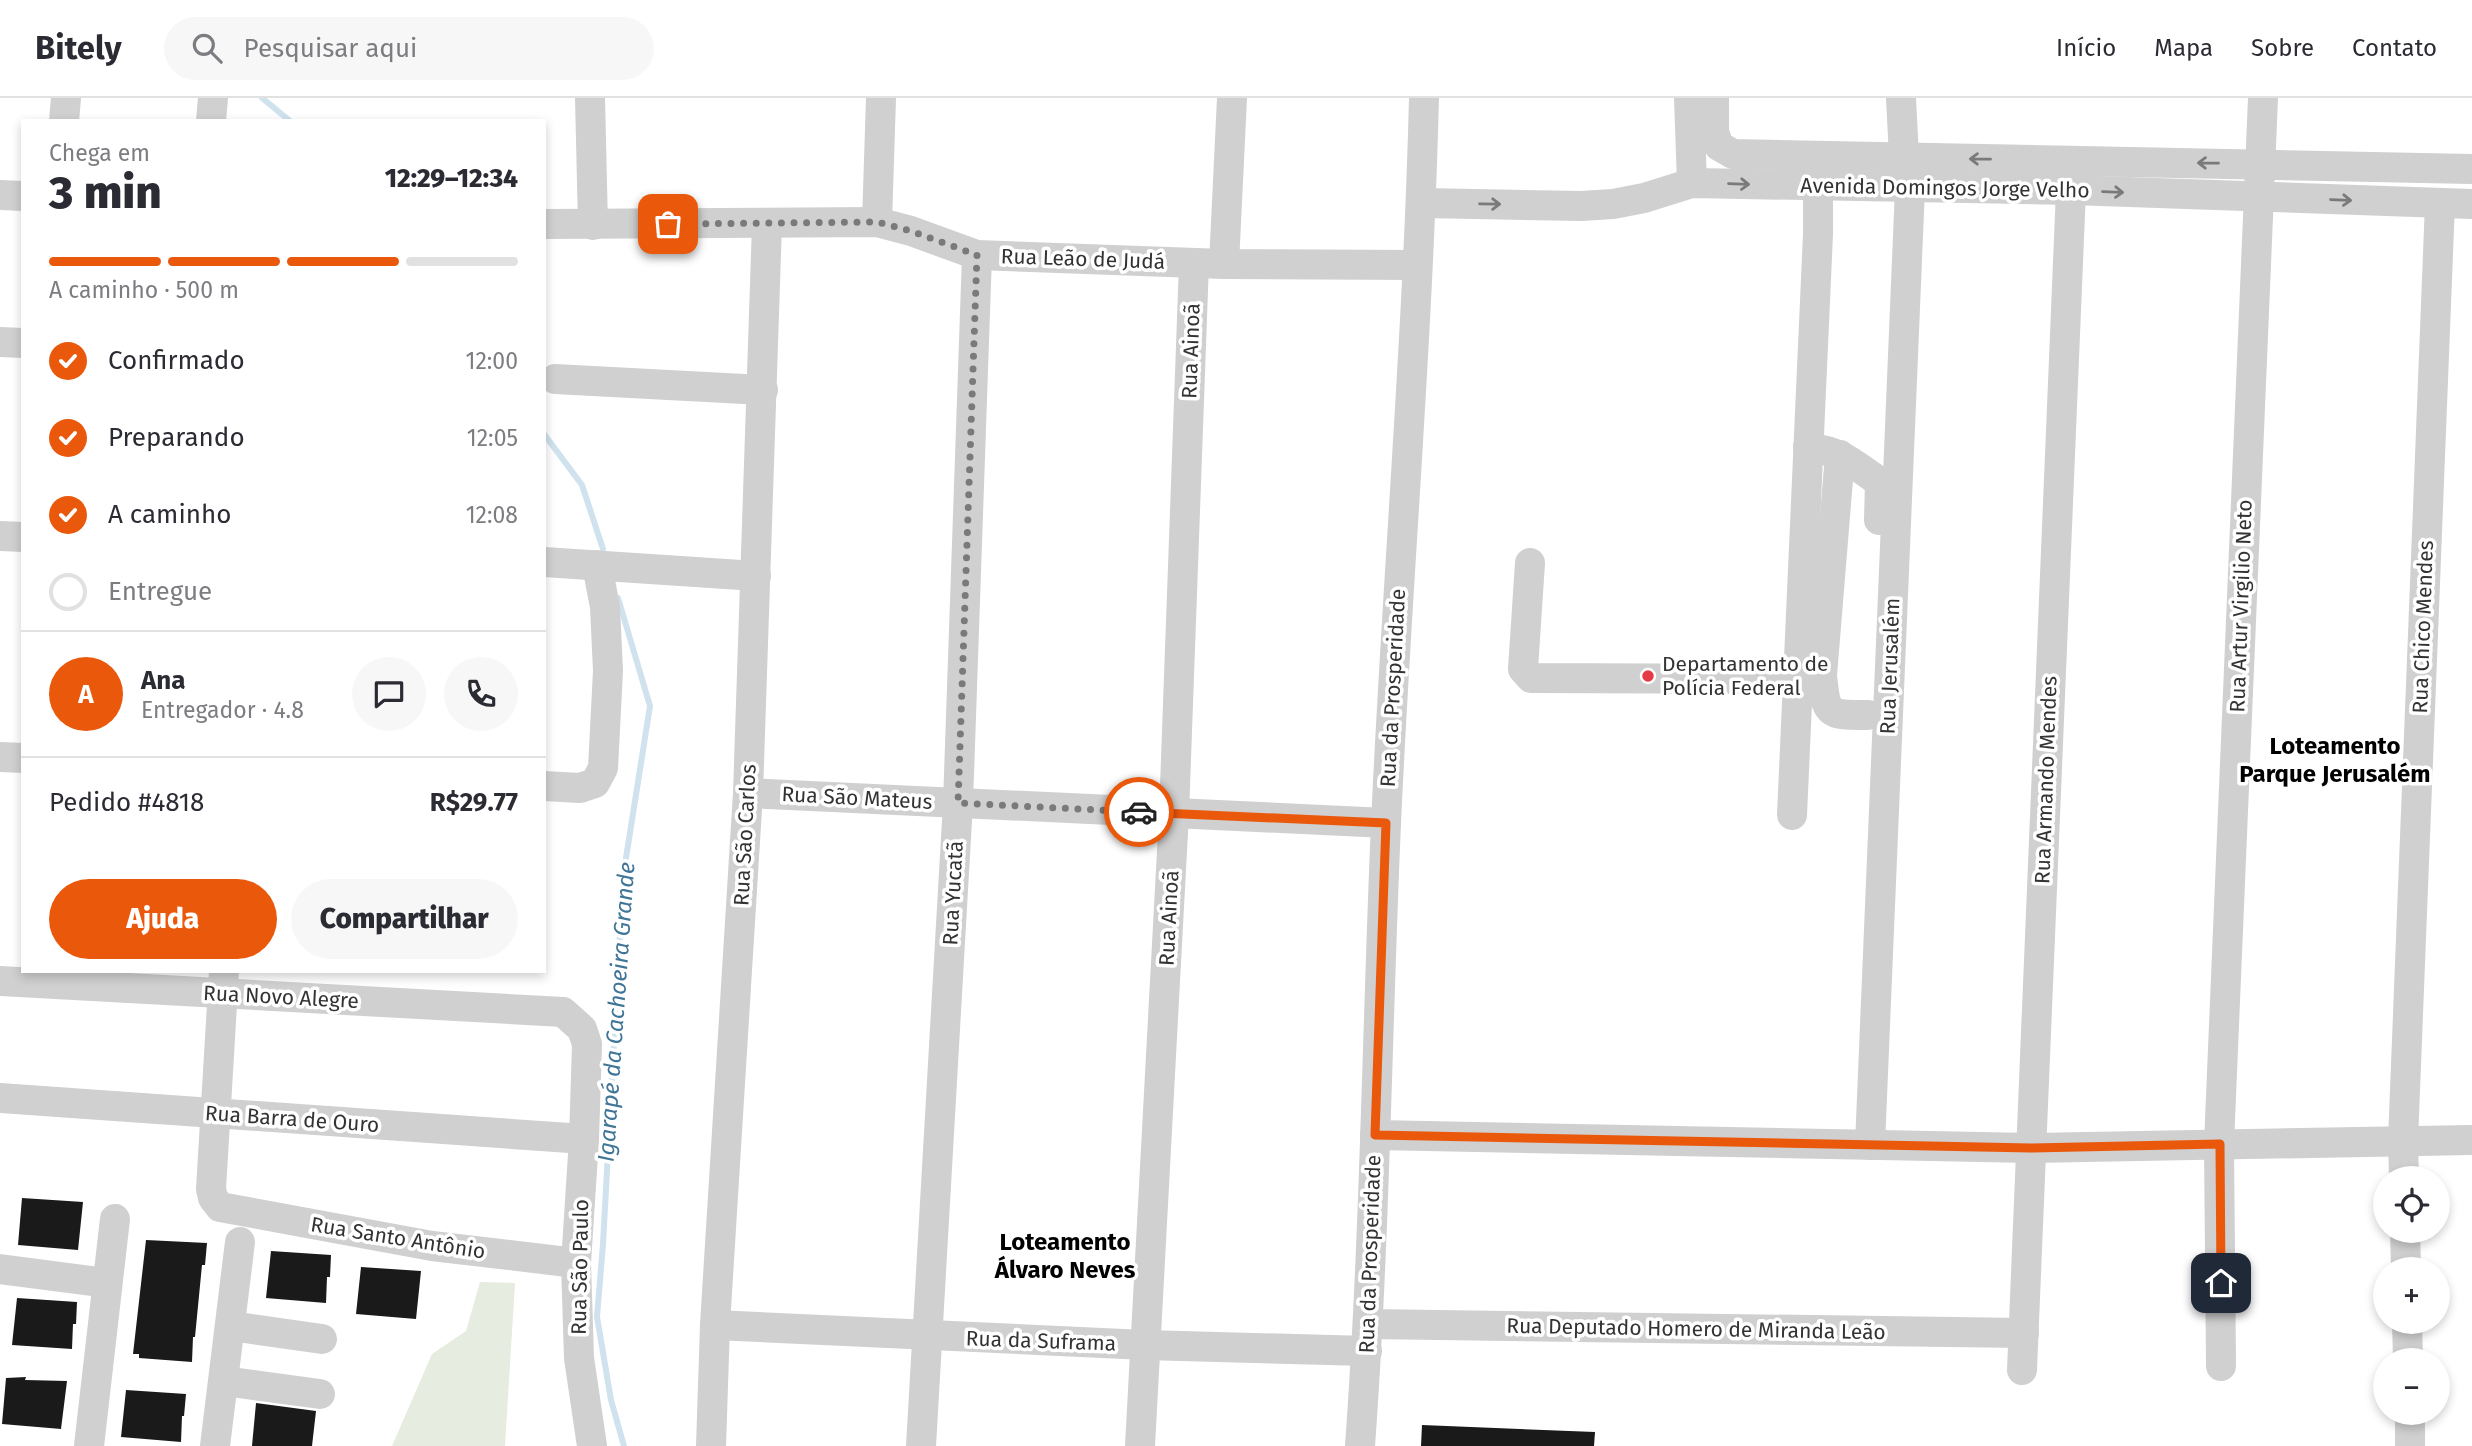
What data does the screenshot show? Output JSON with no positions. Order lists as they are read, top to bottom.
{
  "streets": {
    "street": [
      "Avenida Domingos Jorge Velho",
      "Rua Leão de Judá",
      "Rua Ainoã",
      "Rua Artur Virgilio Neto",
      "Rua Chico Mendes",
      "Rua Jerusalém",
      "Rua da Prosperidade",
      "Rua Armando Mendes",
      "Rua São Mateus",
      "Rua São Carlos",
      "Rua Yucatã",
      "Rua Novo Alegre",
      "Rua Barra de Ouro",
      "Rua Santo Antônio",
      "Rua São Paulo",
      "Rua Deputado Homero de Miranda Leão",
      "Rua da Suframa"
    ]
  },
  "crossings": [
    ["Avenida Domingos Jorge Velho", "Rua Artur Virgilio Neto"],
    ["Avenida Domingos Jorge Velho", "Rua Chico Mendes"],
    ["Avenida Domingos Jorge Velho", "Rua Jerusalém"],
    ["Avenida Domingos Jorge Velho", "Rua da Prosperidade"],
    ["Avenida Domingos Jorge Velho", "Rua Armando Mendes"],
    ["Rua Leão de Judá", "Rua Ainoã"],
    ["Rua Leão de Judá", "Rua da Prosperidade"],
    ["Rua Leão de Judá", "Rua São Carlos"],
    ["Rua Leão de Judá", "Rua Yucatã"],
    ["Rua Ainoã", "Rua São Mateus"],
    ["Rua Ainoã", "Rua da Suframa"],
    ["Rua da Prosperidade", "Rua São Mateus"],
    ["Rua da Prosperidade", "Rua Deputado Homero de Miranda Leão"],
    ["Rua da Prosperidade", "Rua da Suframa"],
    ["Rua Armando Mendes", "Rua Deputado Homero de Miranda Leão"],
    ["Rua São Mateus", "Rua São Carlos"],
    ["Rua São Mateus", "Rua Yucatã"],
    ["Rua São Carlos", "Rua da Suframa"],
    ["Rua Yucatã", "Rua da Suframa"],
    ["Rua Novo Alegre", "Rua São Paulo"],
    ["Rua Barra de Ouro", "Rua Santo Antônio"],
    ["Rua Barra de Ouro", "Rua São Paulo"],
    ["Rua Santo Antônio", "Rua São Paulo"],
    ["Rua Deputado Homero de Miranda Leão", "Rua da Suframa"]
  ],
  "districts": ["Loteamento Parque Jerusalém", "Loteamento Álvaro Neves"],
  "water": ["Igarapé da Cachoeira Grande"],
  "places": ["Departamento de Polícia Federal"],
  "page": {
    "header": "Bitely",
    "search": "Pesquisar aqui",
    "nav": [
      "Início",
      "Mapa",
      "Sobre",
      "Contato"
    ],
    "heading": ["3 min", "Chega em", "12:29–12:34"],
    "panel": [
      "Ana",
      "Entregador · 4.8",
      "Pedido #4818",
      "R$29.77"
    ],
    "bar": "A caminho · 500 m",
    "list": [
      ["Confirmado", "12:00"],
      ["Preparando", "12:05"],
      ["A caminho", "12:08"],
      "Entregue"
    ],
    "round": "A",
    "buttons": ["Ajuda", "Compartilhar"],
    "map_buttons": ["+", "−"]
  }
}
